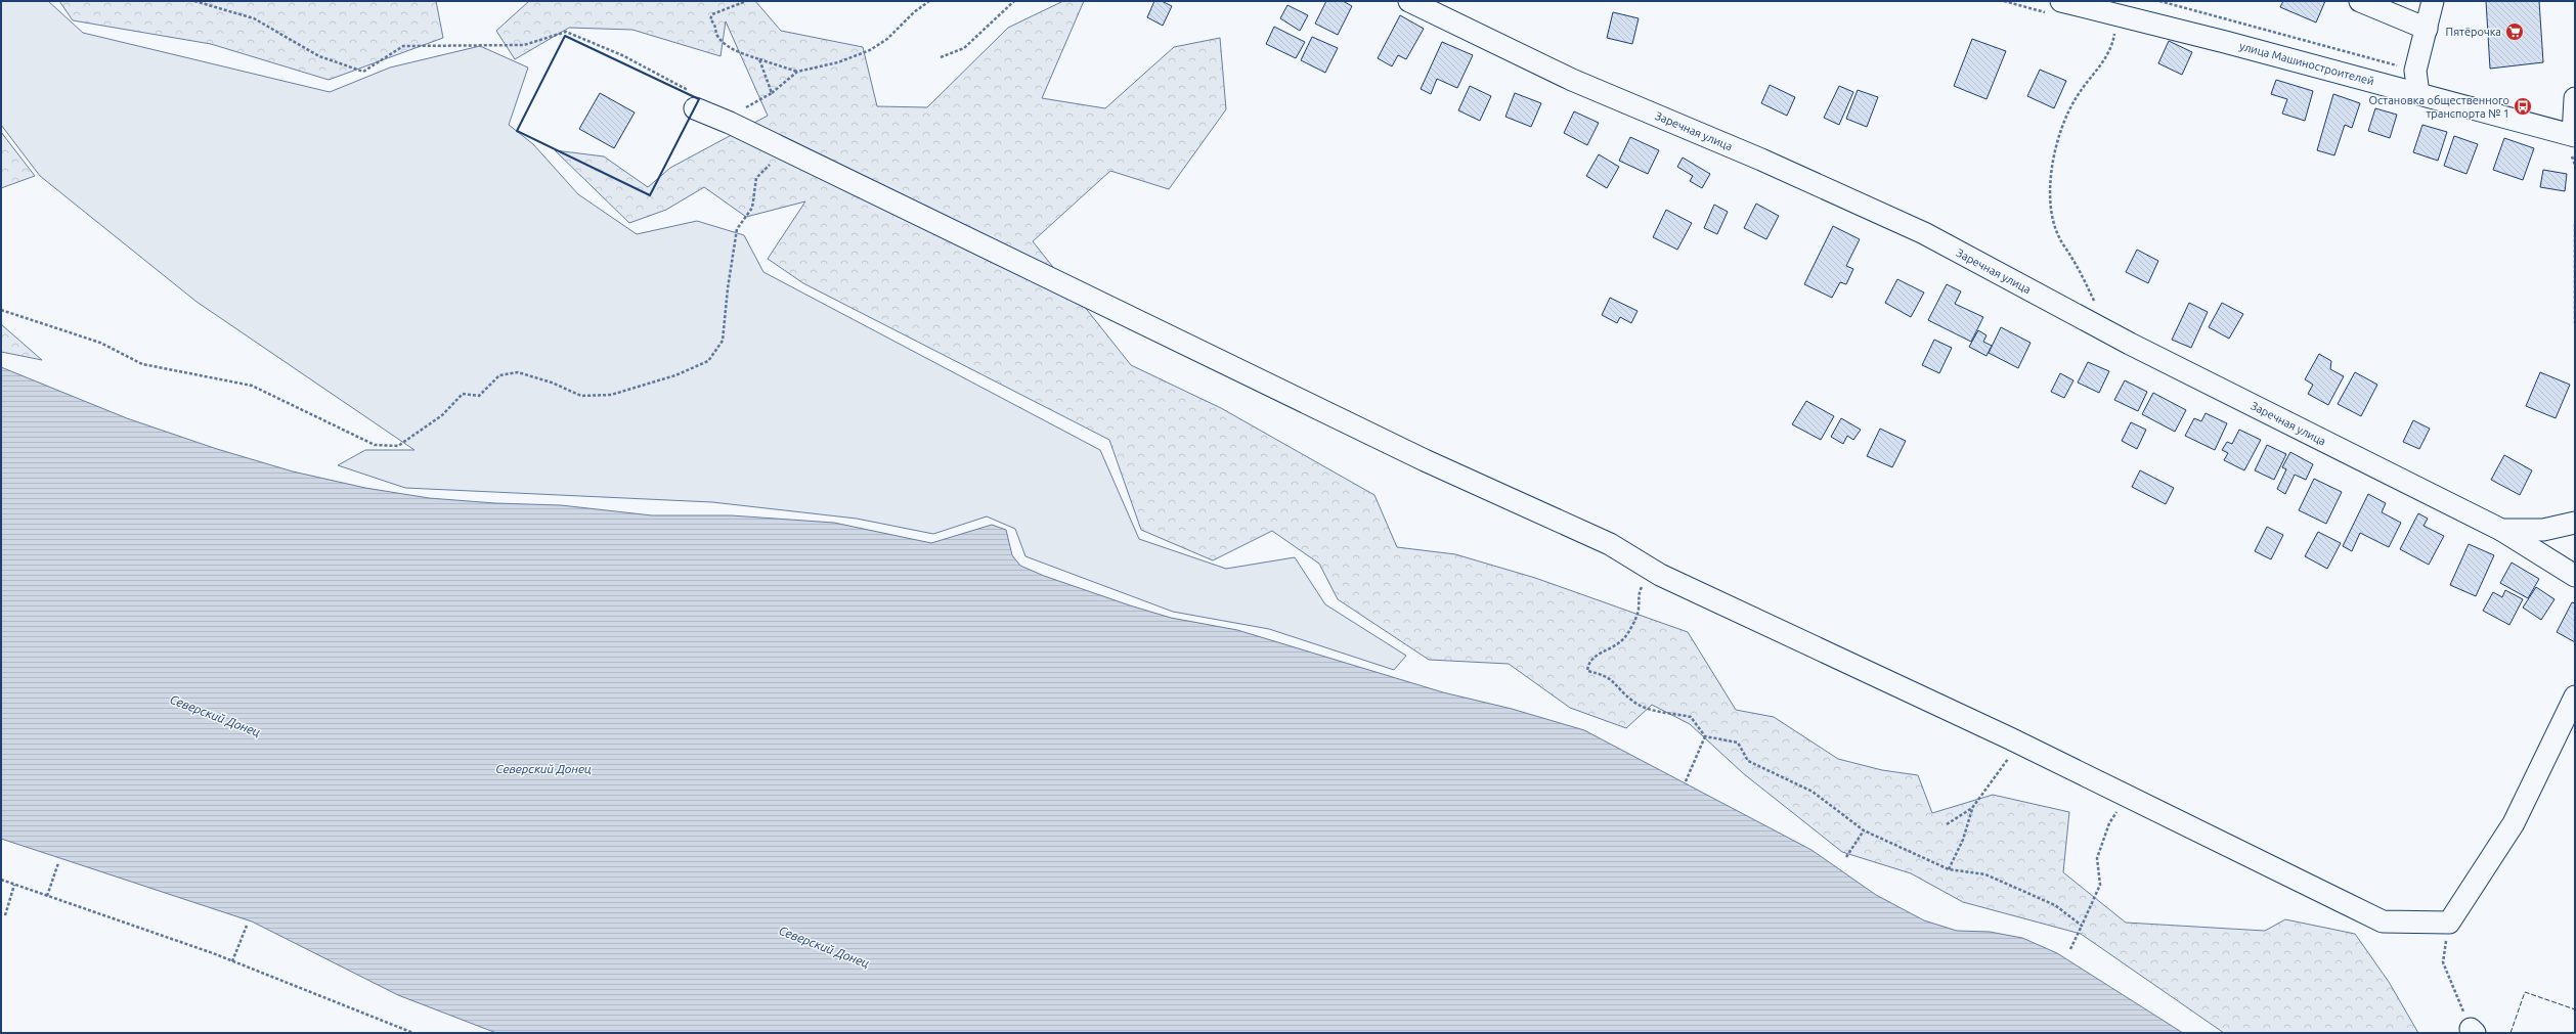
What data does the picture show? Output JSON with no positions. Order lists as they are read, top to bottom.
{
  "streets": {
    "street": ["улица Машиностроителей", "Заречная улица"]
  },
  "water": ["Северский Донец"],
  "places": {
    "supermarket": ["Пятёрочка"],
    "bus stop": ["Остановка общественного транспорта № 1"]
  }
}
